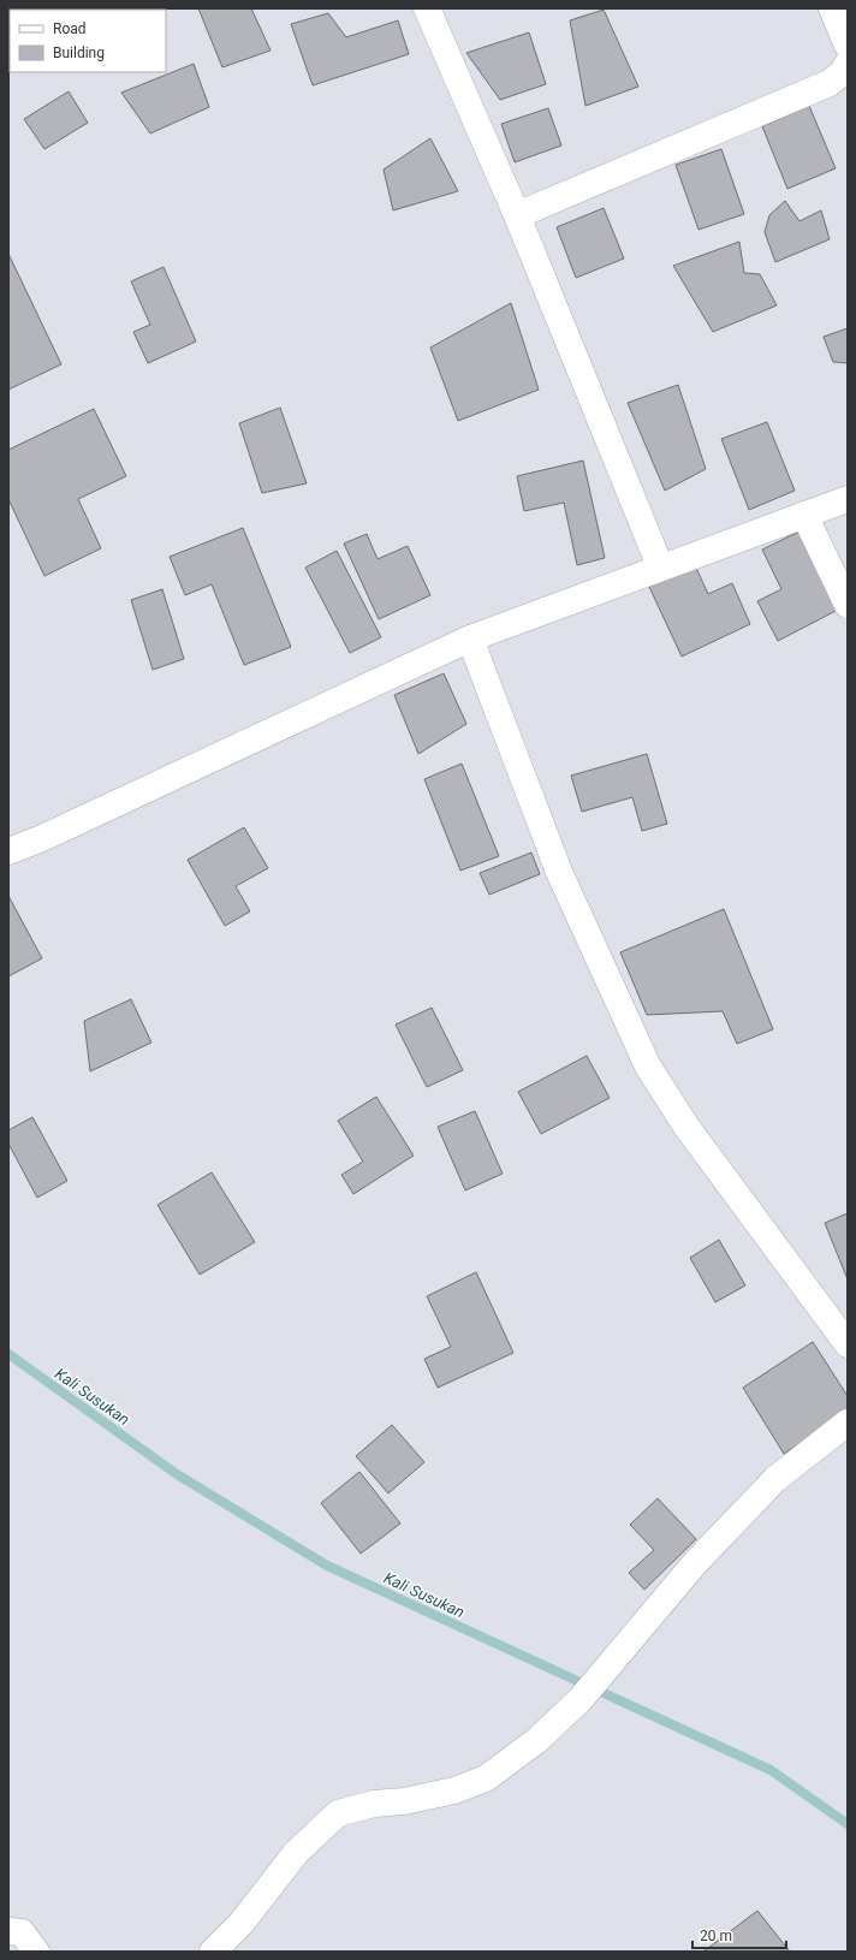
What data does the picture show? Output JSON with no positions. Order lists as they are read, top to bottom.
{
  "water": ["Kali Susukan"],
  "legend": ["Road", "Building"],
  "scale_bar": "20 m"
}
